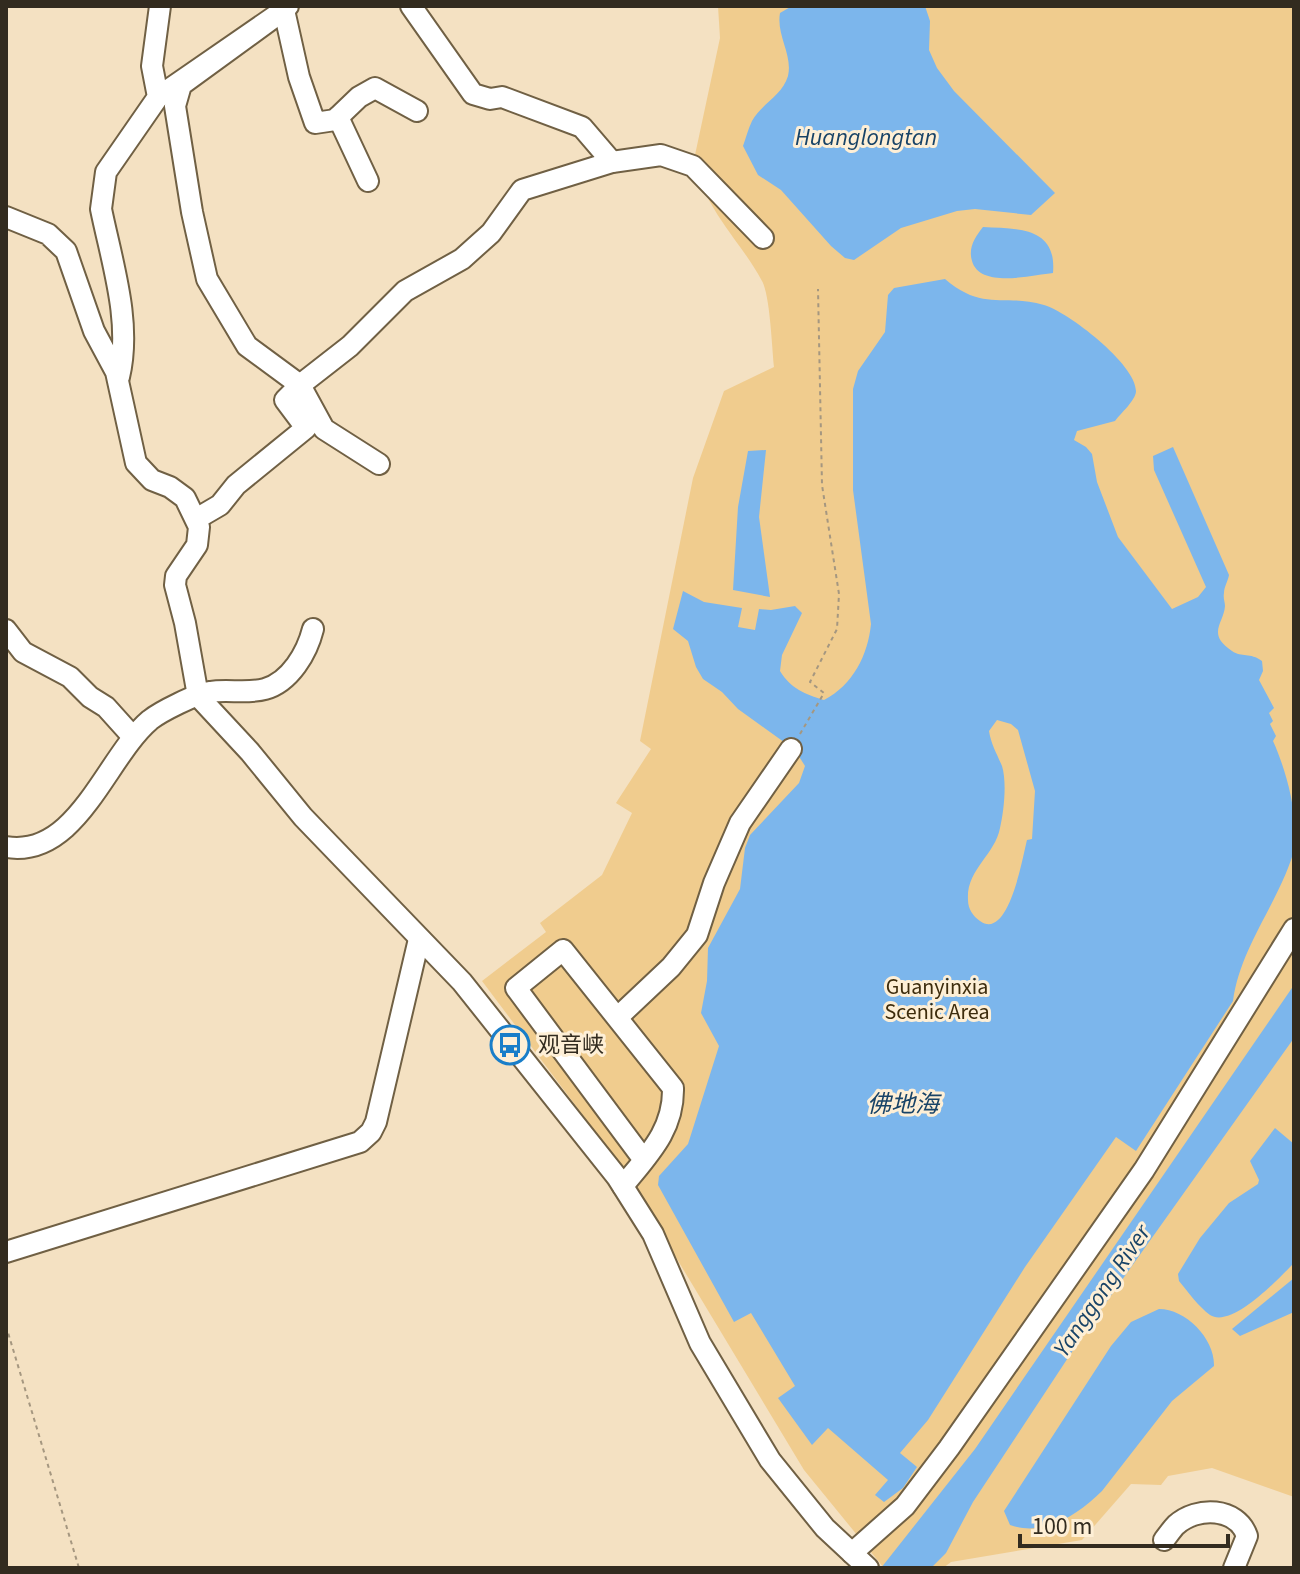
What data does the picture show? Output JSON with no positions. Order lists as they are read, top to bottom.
{
  "water": ["Huanglongtan", "佛地海", "Yanggong River"],
  "parks": ["Guanyinxia Scenic Area"],
  "places": {
    "bus stop": ["观音峡"]
  },
  "scale_bar": "100 m"
}
